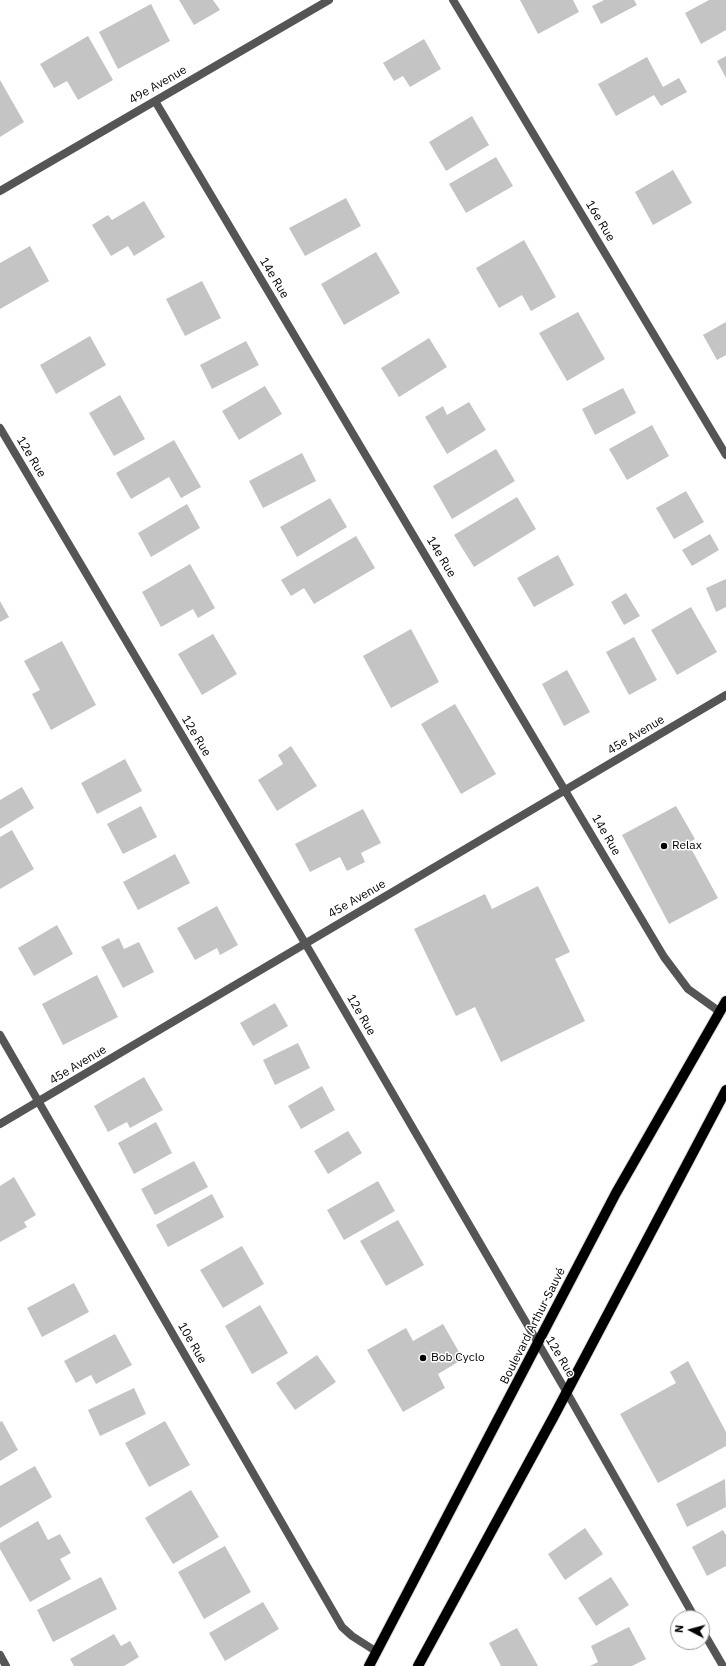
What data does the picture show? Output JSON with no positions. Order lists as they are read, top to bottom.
{
  "streets": {
    "main road": ["Boulevard Arthur-Sauvé"],
    "street": [
      "49e Avenue",
      "16e Rue",
      "14e Rue",
      "12e Rue",
      "45e Avenue",
      "10e Rue"
    ]
  },
  "crossings": [
    ["49e Avenue", "14e Rue"],
    ["14e Rue", "45e Avenue"],
    ["14e Rue", "Boulevard Arthur-Sauvé"],
    ["12e Rue", "45e Avenue"],
    ["12e Rue", "Boulevard Arthur-Sauvé"],
    ["45e Avenue", "10e Rue"],
    ["Boulevard Arthur-Sauvé", "10e Rue"]
  ],
  "places": ["Relax", "Bob Cyclo"],
  "north": "left"
}
